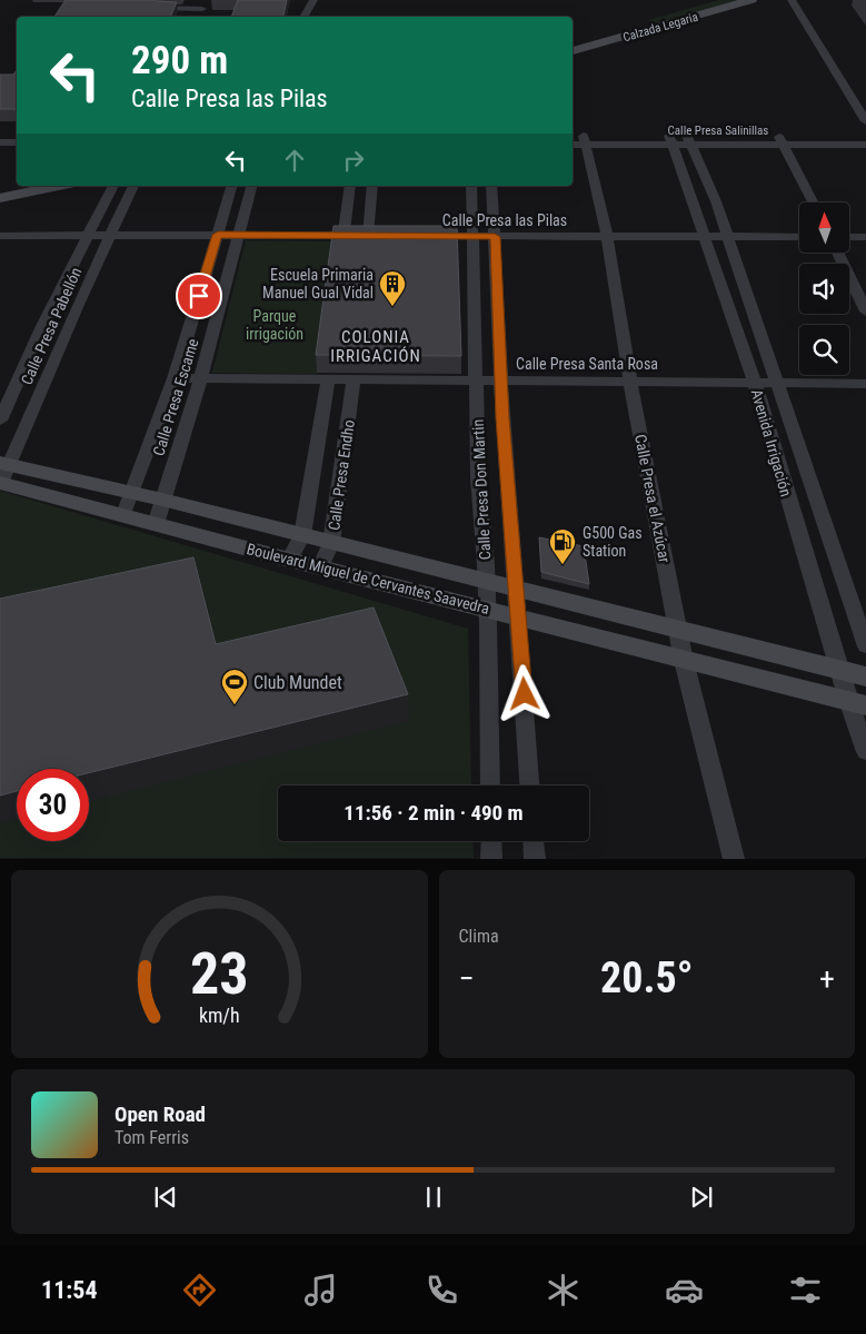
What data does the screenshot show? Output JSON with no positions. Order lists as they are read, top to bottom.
{
  "streets": {
    "main road": ["Calzada Legaria", "Boulevard Miguel de Cervantes Saavedra"],
    "street": [
      "Calle Presa Salinillas",
      "Calle Presa las Pilas",
      "Calle Presa Pabellón",
      "Calle Presa Santa Rosa",
      "Calle Presa Escame",
      "Avenida Irrigación",
      "Calle Presa Endho",
      "Calle Presa Don Martin",
      "Calle Presa el Azúcar"
    ]
  },
  "crossings": [
    ["Calle Presa Salinillas", "Avenida Irrigación"],
    ["Calle Presa Salinillas", "Calle Presa el Azúcar"],
    ["Calle Presa las Pilas", "Avenida Irrigación"],
    ["Calle Presa las Pilas", "Calle Presa Don Martin"],
    ["Calle Presa las Pilas", "Calle Presa el Azúcar"],
    ["Calle Presa Pabellón", "Boulevard Miguel de Cervantes Saavedra"],
    ["Calle Presa Santa Rosa", "Calle Presa Escame"],
    ["Calle Presa Santa Rosa", "Avenida Irrigación"],
    ["Calle Presa Santa Rosa", "Calle Presa Endho"],
    ["Calle Presa Santa Rosa", "Calle Presa Don Martin"],
    ["Calle Presa Santa Rosa", "Calle Presa el Azúcar"],
    ["Calle Presa Escame", "Boulevard Miguel de Cervantes Saavedra"],
    ["Avenida Irrigación", "Boulevard Miguel de Cervantes Saavedra"],
    ["Calle Presa Endho", "Boulevard Miguel de Cervantes Saavedra"],
    ["Calle Presa Don Martin", "Boulevard Miguel de Cervantes Saavedra"],
    ["Calle Presa el Azúcar", "Boulevard Miguel de Cervantes Saavedra"]
  ],
  "districts": ["COLONIA IRRIGACIÓN"],
  "parks": ["Parque irrigación"],
  "places": {
    "building": ["Escuela Primaria Manuel Gual Vidal"],
    "fuel station": ["G500 Gas Station"],
    "sports": ["Club Mundet"]
  },
  "north": "top",
  "page": {
    "turn": ["290 m", "Calle Presa las Pilas"],
    "limit": "30",
    "trip": "11:56 · 2 min · 490 m",
    "tile": "Clima",
    "heat": ["−", "20.5°", "+"],
    "song": ["Open Road", "Tom Ferris"],
    "tabs": "11:54",
    "gauge": ["23", "km/h"]
  }
}
